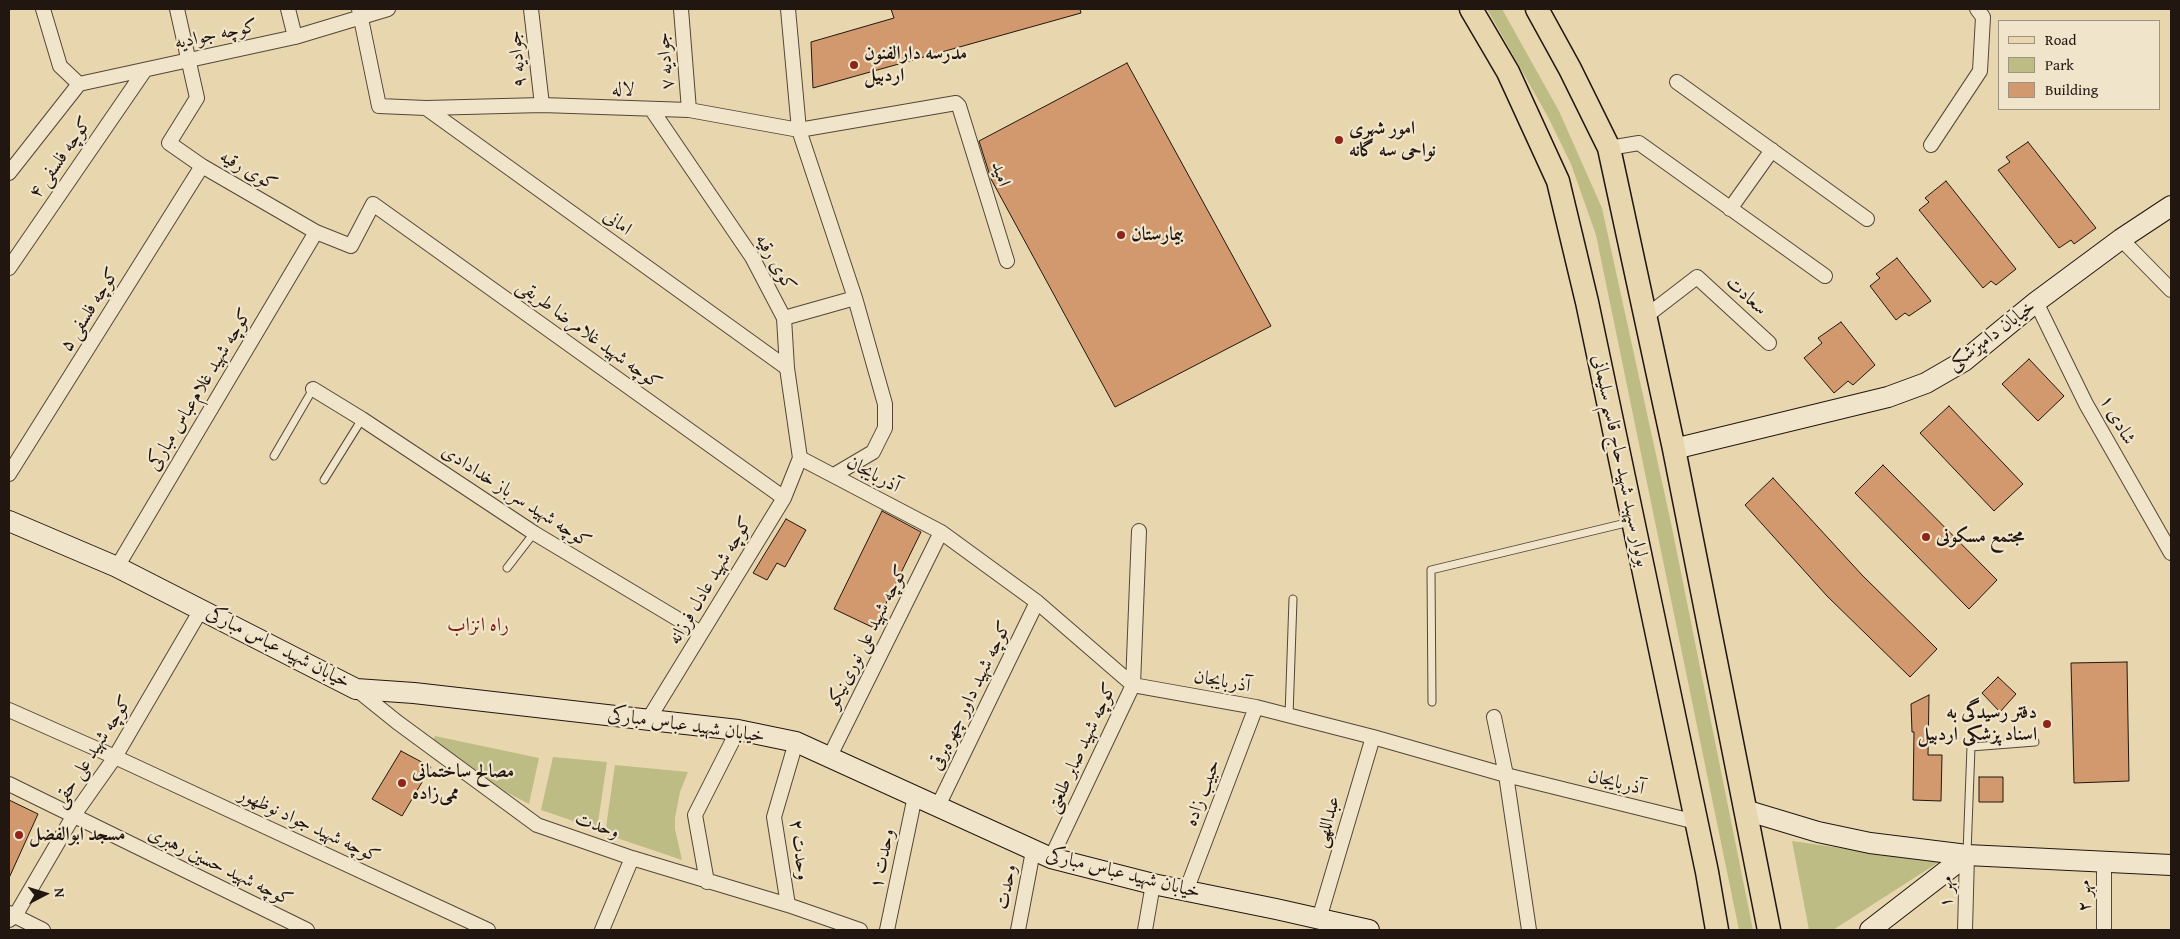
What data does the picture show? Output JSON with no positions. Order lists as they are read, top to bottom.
{
  "streets": {
    "main road": ["بولوار سپهبد شهید حاج قاسم سلیمانی"],
    "street": [
      "کوچه جوادیه",
      "جوادیه ۹",
      "جوادیه ۷",
      "لاله",
      "کوچه فلسفی ۴",
      "کوی رقیه",
      "امید",
      "امانی",
      "سعادت",
      "کوچه فلسفی ۵",
      "کوچه شهید غلامرضا طریقی",
      "خیابان دامپزشکی",
      "کوچه شهید غلام‌عباس مبارکی",
      "شادی ۱",
      "آذربایجان",
      "کوچه شهید سرباز خدادادی",
      "کوچه شهید عادل فرزانه",
      "کوچه شهید علی نوری‌نیکو",
      "خیابان شهید عباس مبارکی",
      "کوچه شهید داور چهره‌برقی",
      "کوچه شهید صابر طلعتی",
      "کوچه شهید علی حقی",
      "حبیب زاده",
      "عبداللهی",
      "کوچه شهید جواد نوظهور",
      "وحدت",
      "وحدت ۲",
      "وحدت ۱",
      "کوچه شهید حسین رهبری",
      "مهر ۱",
      "مهر ۲"
    ]
  },
  "crossings": [
    ["کوچه جوادیه", "لاله"],
    ["کوچه جوادیه", "کوچه فلسفی ۴"],
    ["کوچه جوادیه", "کوی رقیه"],
    ["جوادیه ۹", "لاله"],
    ["جوادیه ۷", "لاله"],
    ["لاله", "کوی رقیه"],
    ["لاله", "امید"],
    ["لاله", "امانی"],
    ["کوی رقیه", "امانی"],
    ["کوی رقیه", "کوچه فلسفی ۵"],
    ["کوی رقیه", "کوچه شهید غلامرضا طریقی"],
    ["کوی رقیه", "کوچه شهید غلام‌عباس مبارکی"],
    ["کوی رقیه", "آذربایجان"],
    ["کوی رقیه", "کوچه شهید عادل فرزانه"],
    ["کوچه شهید غلامرضا طریقی", "کوچه شهید عادل فرزانه"],
    ["خیابان دامپزشکی", "شادی ۱"],
    ["کوچه شهید غلام‌عباس مبارکی", "خیابان شهید عباس مبارکی"],
    ["بولوار سپهبد شهید حاج قاسم سلیمانی", "آذربایجان"],
    ["آذربایجان", "کوچه شهید عادل فرزانه"],
    ["آذربایجان", "کوچه شهید علی نوری‌نیکو"],
    ["آذربایجان", "کوچه شهید داور چهره‌برقی"],
    ["آذربایجان", "کوچه شهید صابر طلعتی"],
    ["آذربایجان", "حبیب زاده"],
    ["آذربایجان", "عبداللهی"],
    ["کوچه شهید سرباز خدادادی", "کوچه شهید عادل فرزانه"],
    ["کوچه شهید عادل فرزانه", "خیابان شهید عباس مبارکی"],
    ["کوچه شهید علی نوری‌نیکو", "خیابان شهید عباس مبارکی"],
    ["خیابان شهید عباس مبارکی", "کوچه شهید داور چهره‌برقی"],
    ["خیابان شهید عباس مبارکی", "کوچه شهید صابر طلعتی"],
    ["خیابان شهید عباس مبارکی", "کوچه شهید علی حقی"],
    ["خیابان شهید عباس مبارکی", "حبیب زاده"],
    ["خیابان شهید عباس مبارکی", "عبداللهی"],
    ["خیابان شهید عباس مبارکی", "وحدت"],
    ["خیابان شهید عباس مبارکی", "وحدت ۲"],
    ["خیابان شهید عباس مبارکی", "وحدت ۱"],
    ["کوچه شهید صابر طلعتی", "وحدت"],
    ["کوچه شهید علی حقی", "کوچه شهید جواد نوظهور"],
    ["کوچه شهید علی حقی", "کوچه شهید حسین رهبری"],
    ["وحدت", "وحدت ۲"]
  ],
  "districts": ["راه انزاب"],
  "places": [
    "مدرسه دارالفنون اردبیل",
    "امور شهری نواحی سه گانه",
    "بیمارستان",
    "مجتمع مسکونی",
    "دفتر رسیدگی به اسناد پزشکی اردبیل",
    "مصالح ساختمانی ممی‌زاده",
    "مسجد ابوالفضل"
  ],
  "legend": ["Road", "Park", "Building"],
  "north": "right"
}
